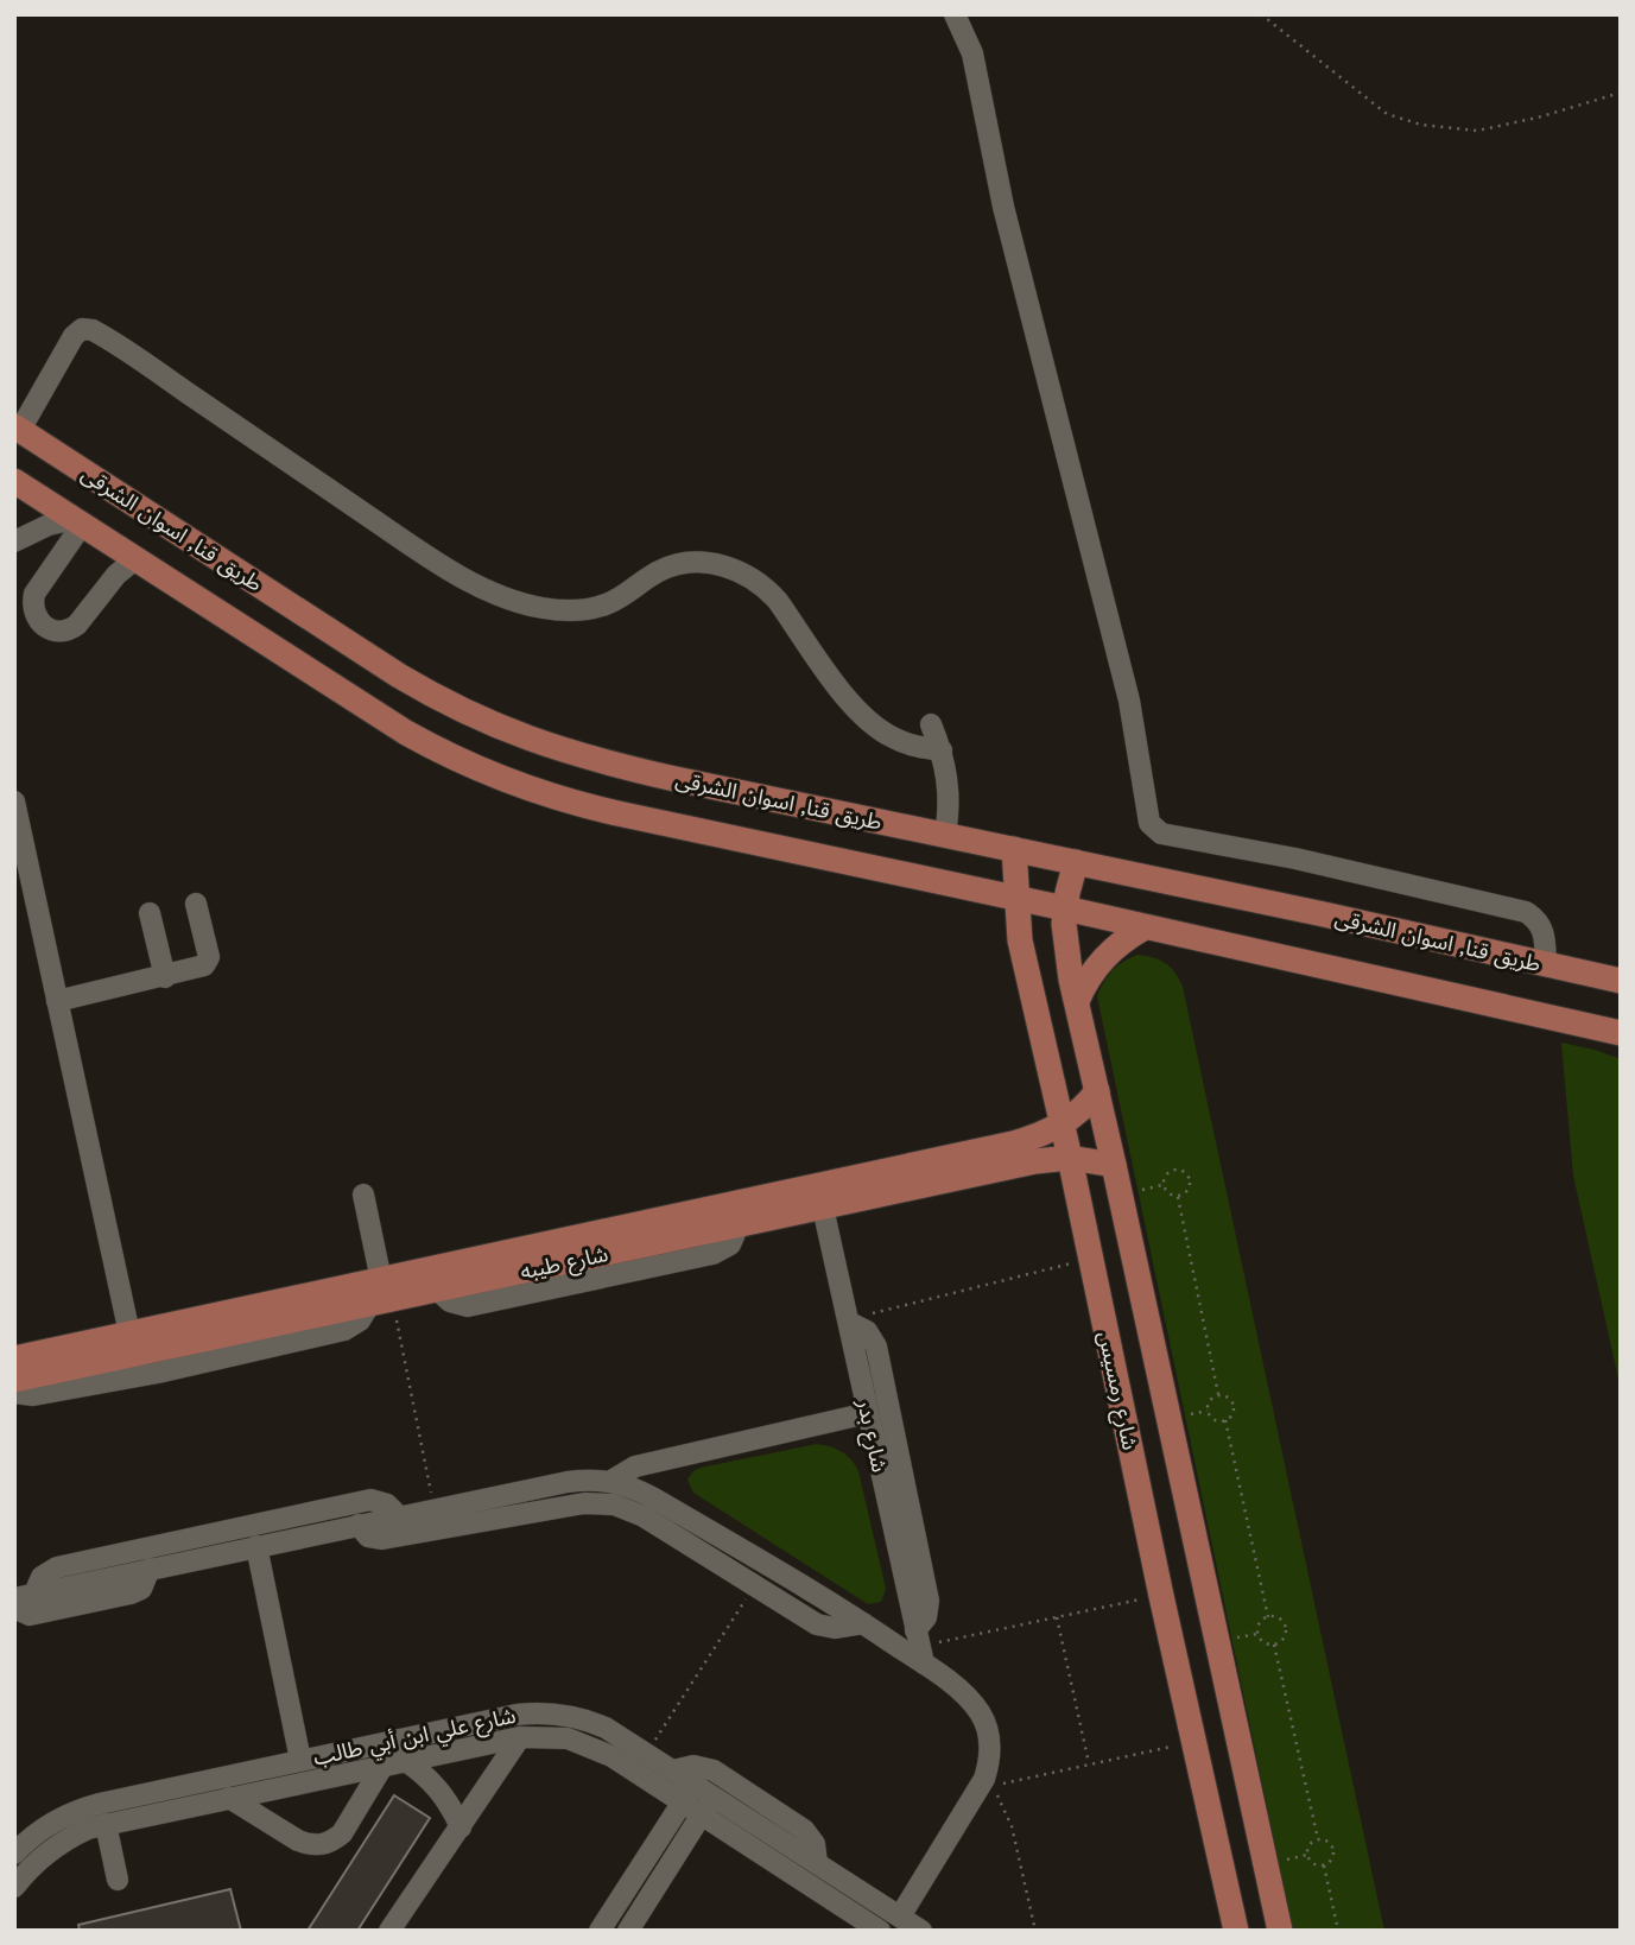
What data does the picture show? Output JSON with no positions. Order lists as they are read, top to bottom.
{
  "streets": {
    "main road": ["طريق قنا, اسوان الشرقى", "شارع طيبه", "شارع رمسيس"],
    "street": ["شارع بدر", "شارع علي ابن أبي طالب"]
  },
  "crossings": [
    ["طريق قنا, اسوان الشرقى", "شارع رمسيس"],
    ["شارع طيبه", "شارع رمسيس"],
    ["شارع طيبه", "شارع بدر"]
  ]
}
